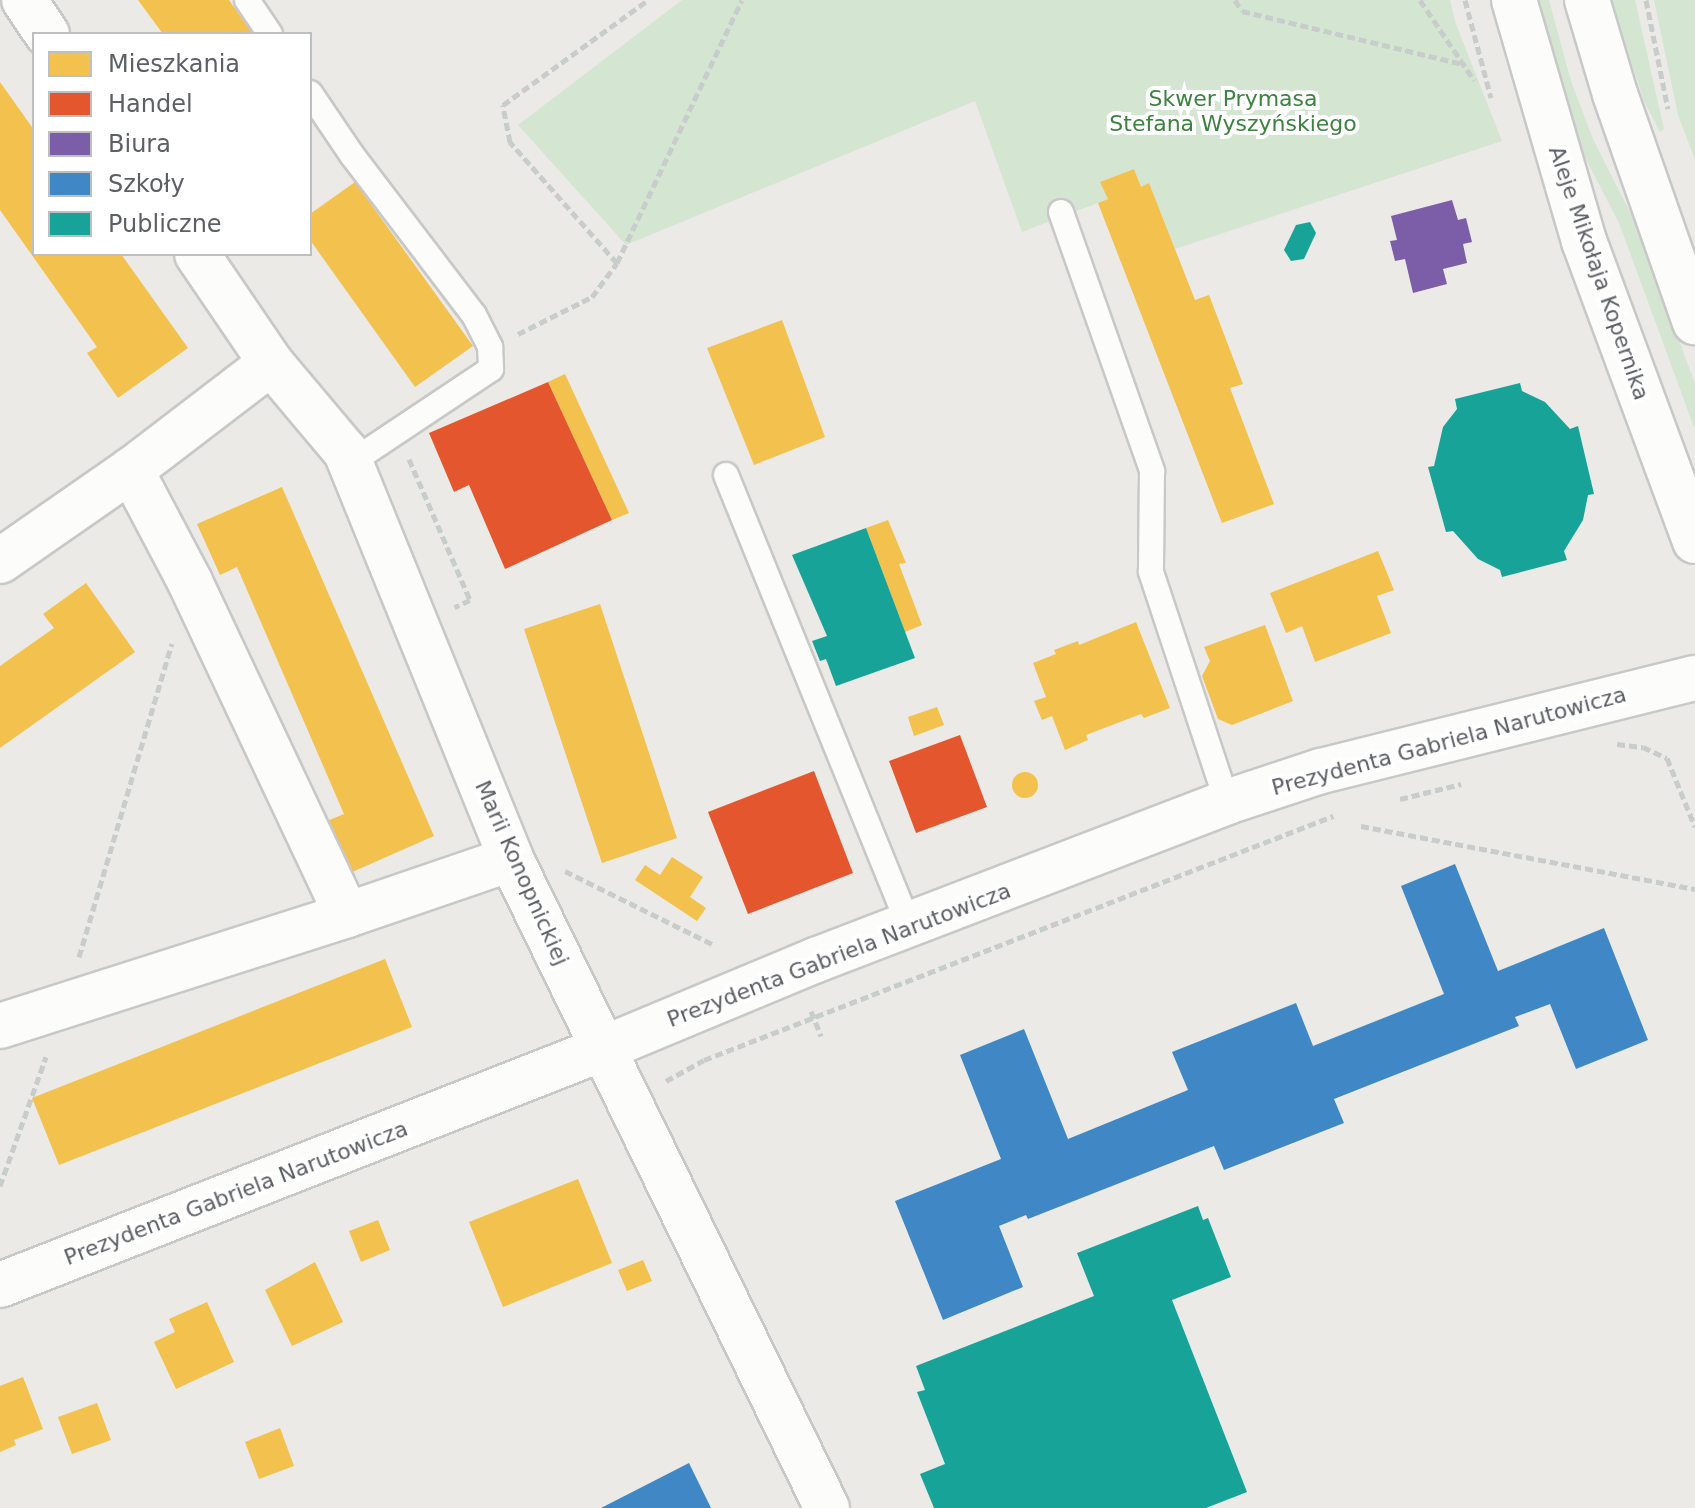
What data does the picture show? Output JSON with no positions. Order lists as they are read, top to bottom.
{
  "streets": {
    "street": ["Aleje Mikołaja Kopernika", "Prezydenta Gabriela Narutowicza", "Marii Konopnickiej"]
  },
  "crossings": [
    ["Prezydenta Gabriela Narutowicza", "Marii Konopnickiej"]
  ],
  "parks": ["Skwer Prymasa Stefana Wyszyńskiego"],
  "legend": [
    "Mieszkania",
    "Handel",
    "Biura",
    "Szkoły",
    "Publiczne"
  ]
}
